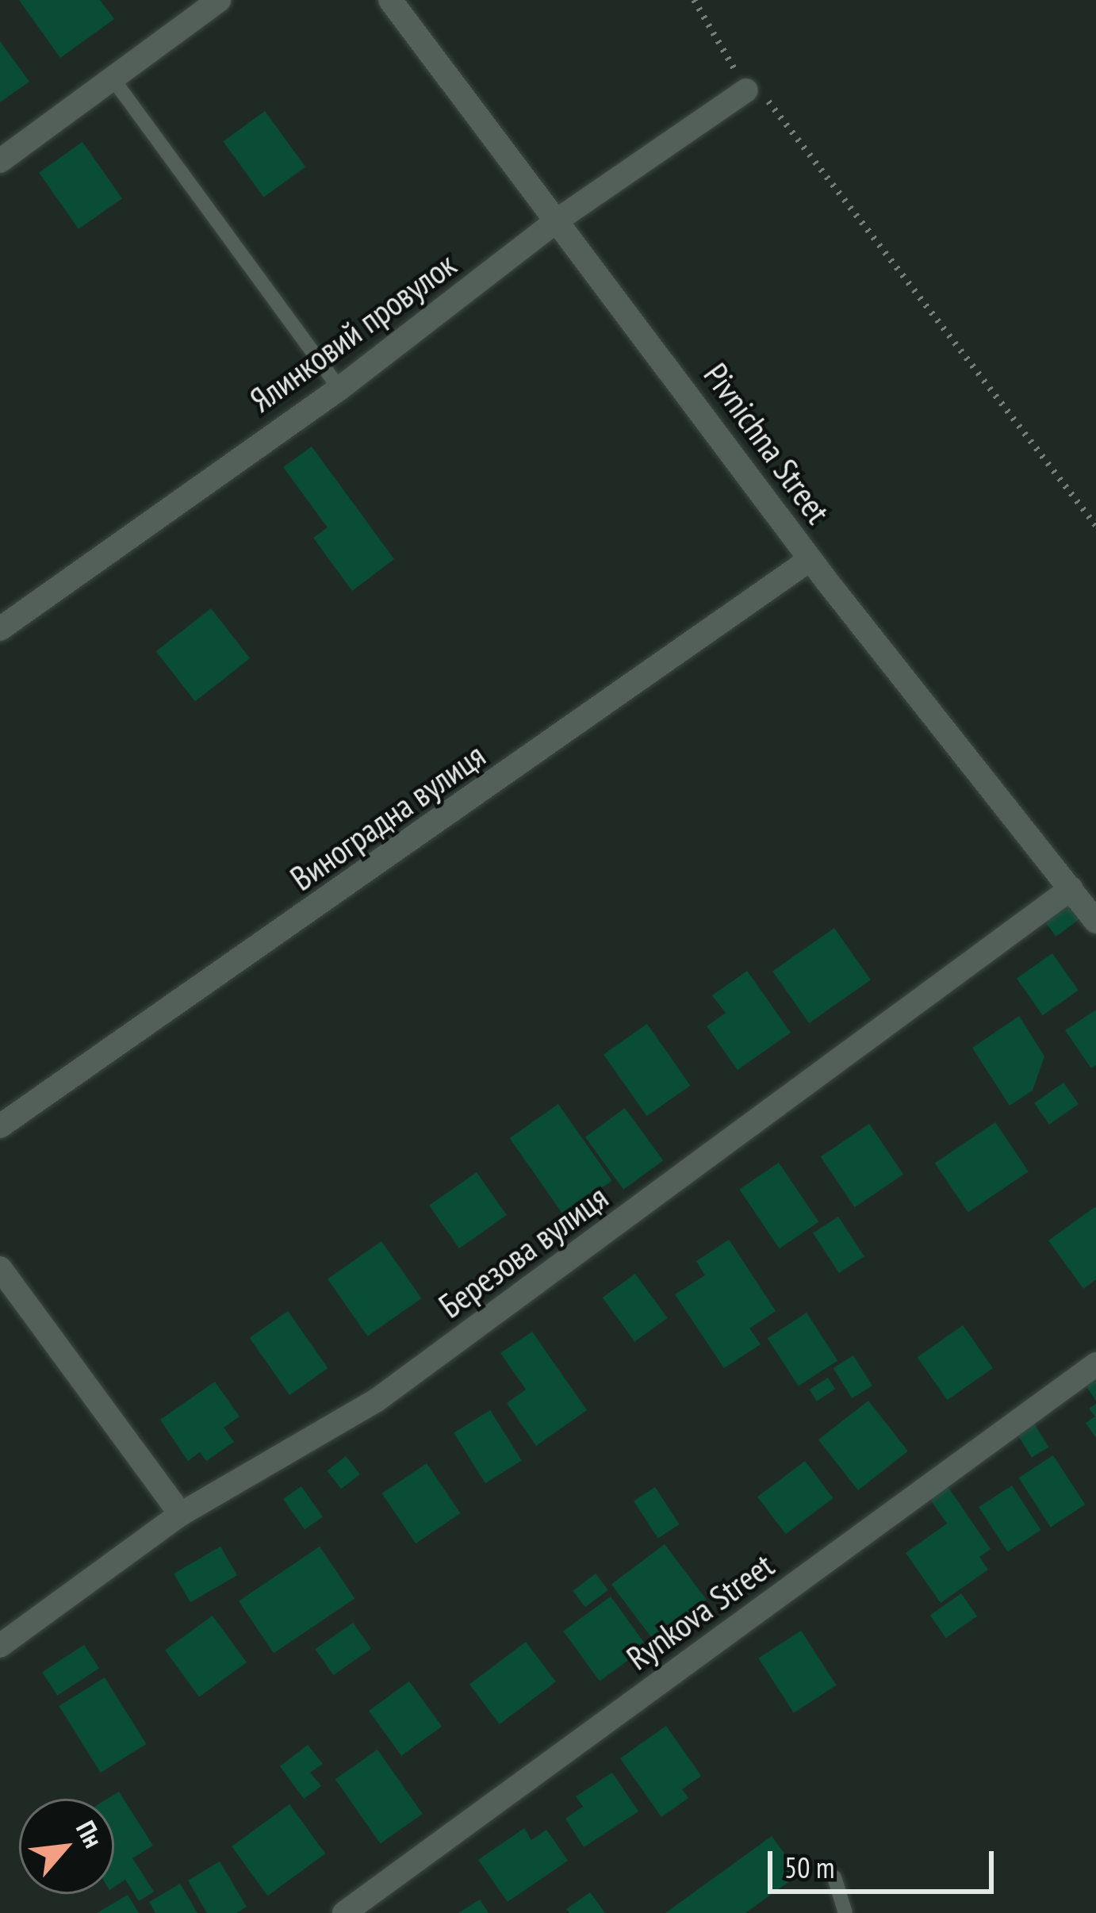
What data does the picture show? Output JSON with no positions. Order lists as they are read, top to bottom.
{
  "streets": {
    "street": [
      "Ялинковий провулок",
      "Pivnichna Street",
      "Виноградна вулиця",
      "Березова вулиця",
      "Rynkova Street"
    ]
  },
  "crossings": [
    ["Ялинковий провулок", "Pivnichna Street"],
    ["Pivnichna Street", "Виноградна вулиця"],
    ["Pivnichna Street", "Березова вулиця"]
  ],
  "scale_bar": "50 m",
  "north": "top right"
}
